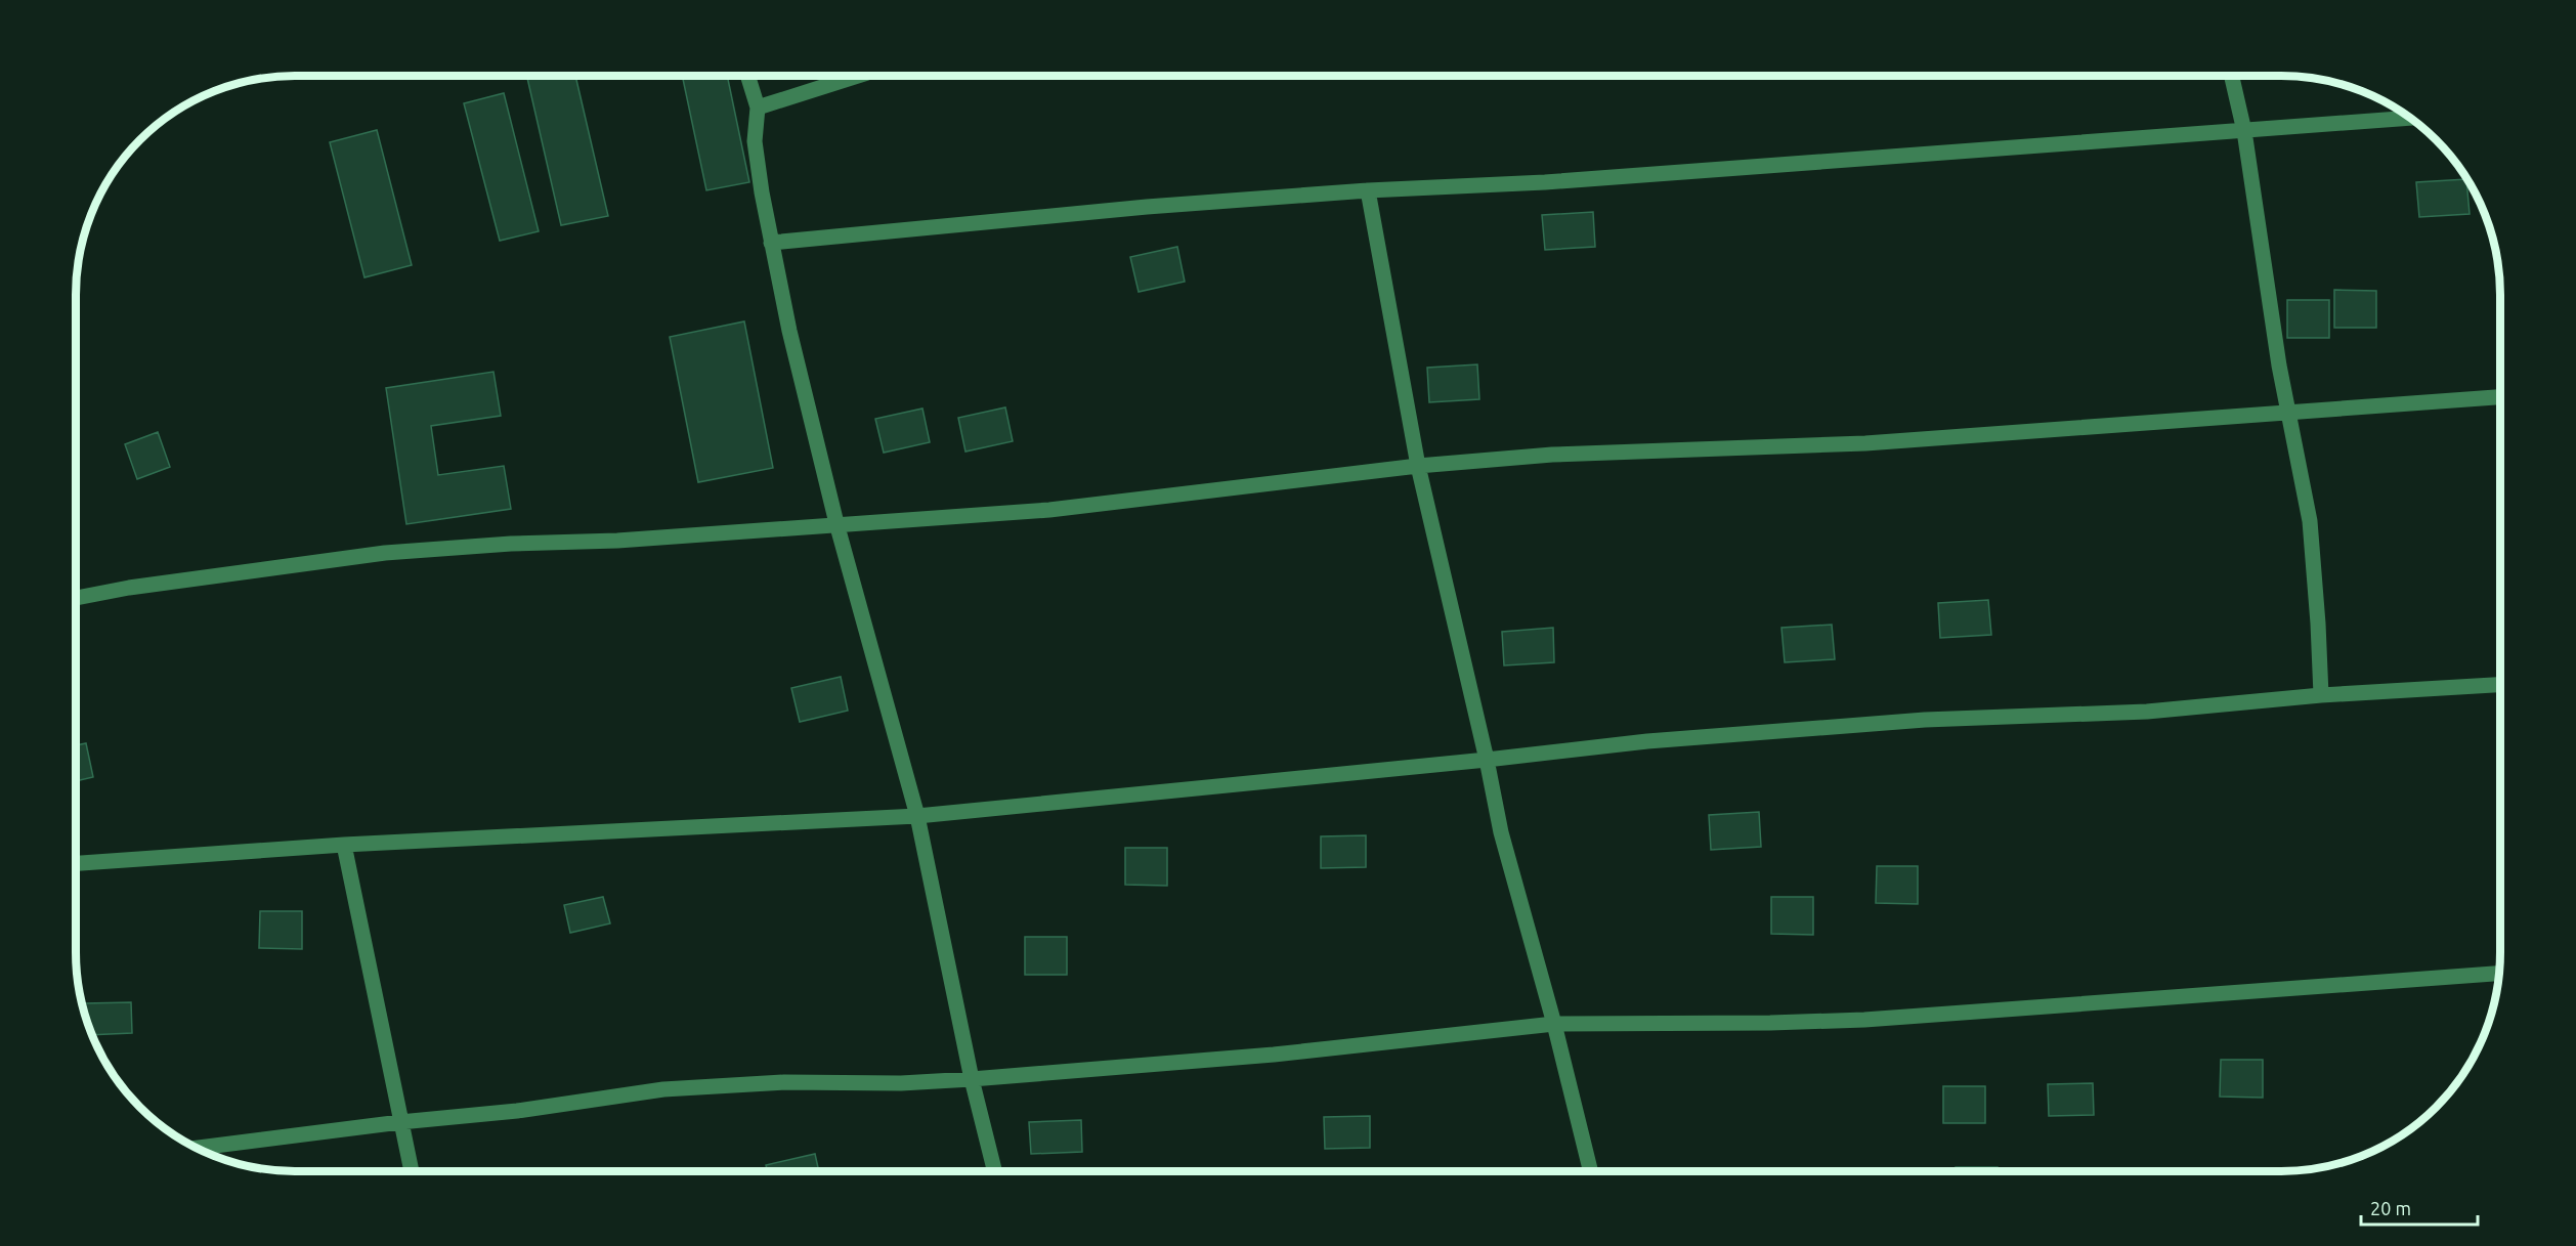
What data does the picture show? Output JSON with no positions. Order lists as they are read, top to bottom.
{
  "scale_bar": "20 m"
}
